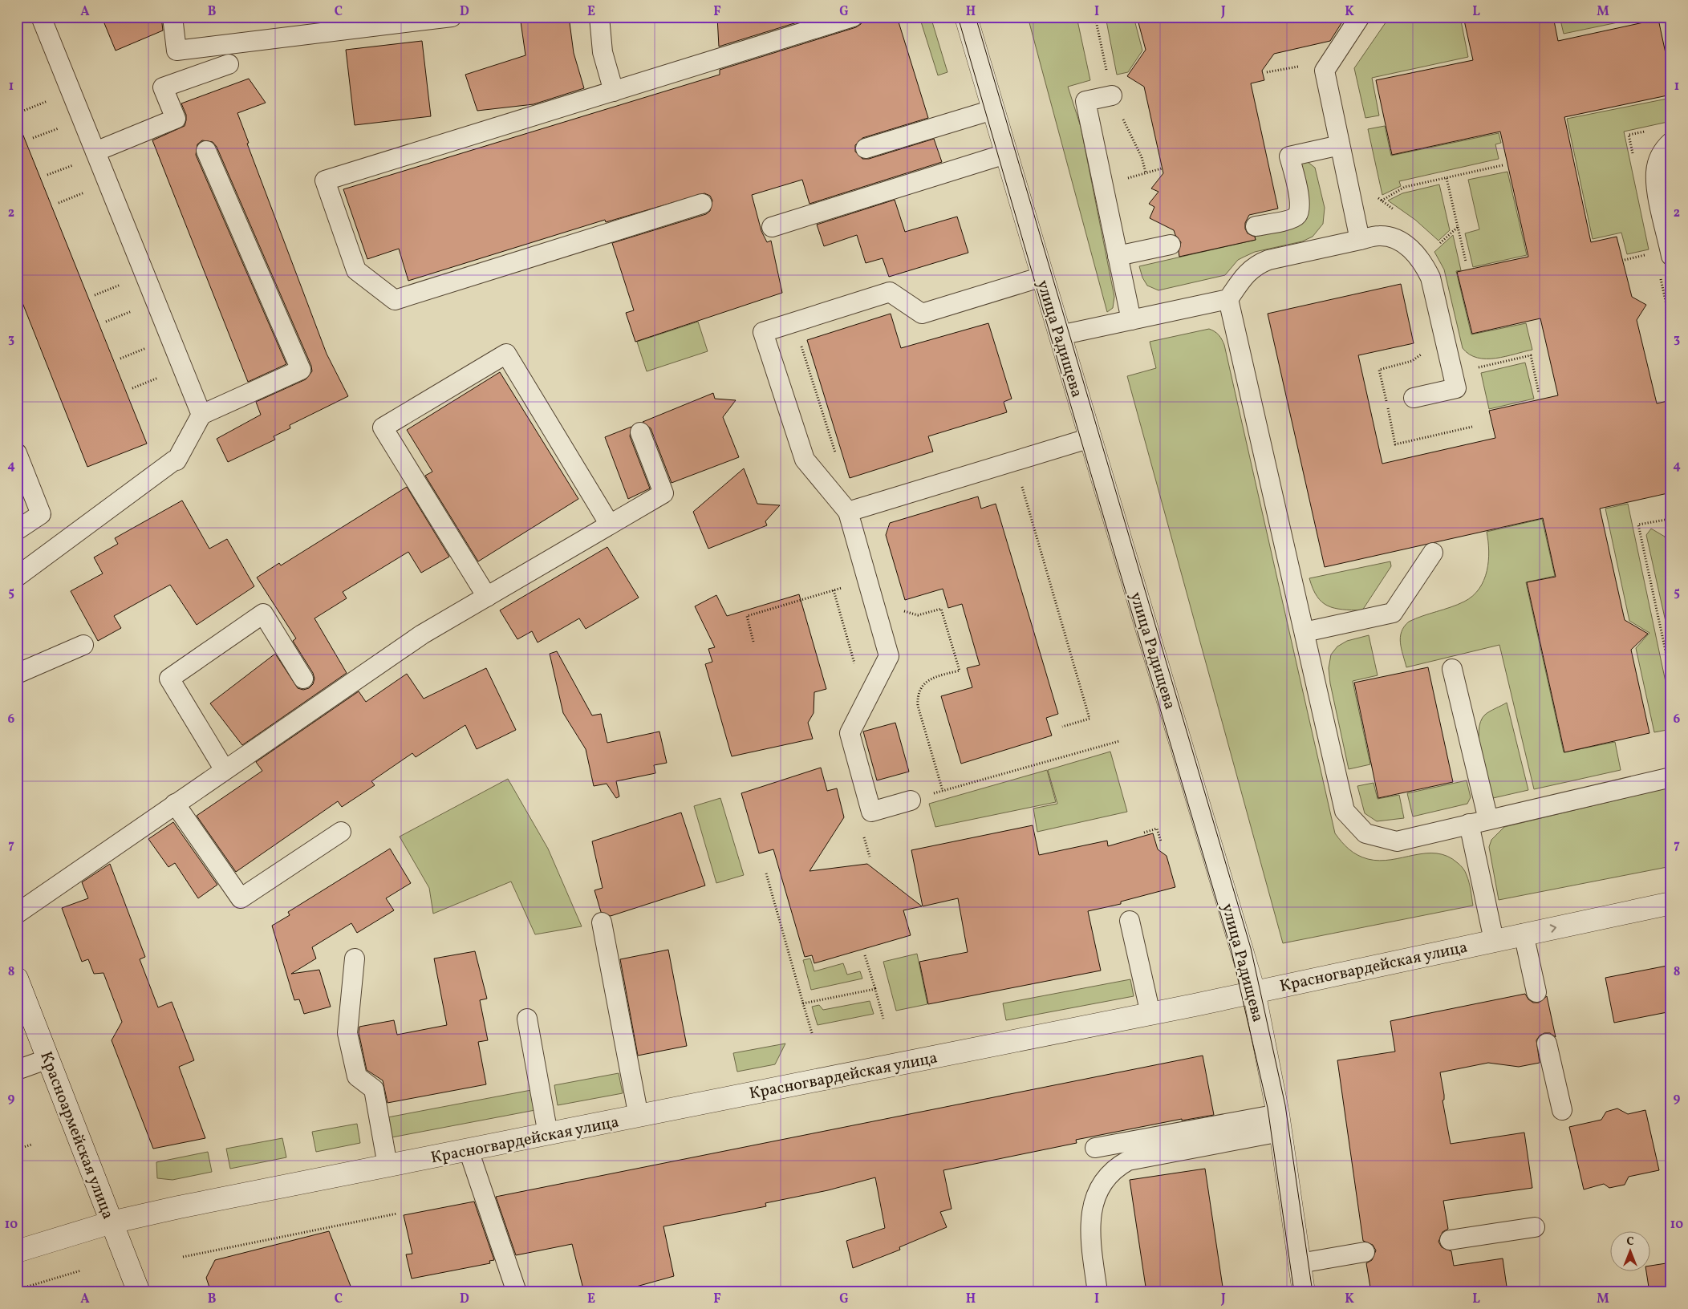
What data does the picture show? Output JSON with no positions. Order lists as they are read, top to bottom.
{
  "streets": {
    "street": ["улица Радищева", "Красногвардейская улица", "Красноармейская улица"]
  },
  "crossings": [
    ["улица Радищева", "Красногвардейская улица"],
    ["Красногвардейская улица", "Красноармейская улица"]
  ],
  "north": "top",
  "grid": {
    "columns": [
      "A",
      "B",
      "C",
      "D",
      "E",
      "F",
      "G",
      "H",
      "I",
      "J",
      "K",
      "L",
      "M"
    ],
    "rows": [
      "1",
      "2",
      "3",
      "4",
      "5",
      "6",
      "7",
      "8",
      "9",
      "10"
    ]
  }
}
